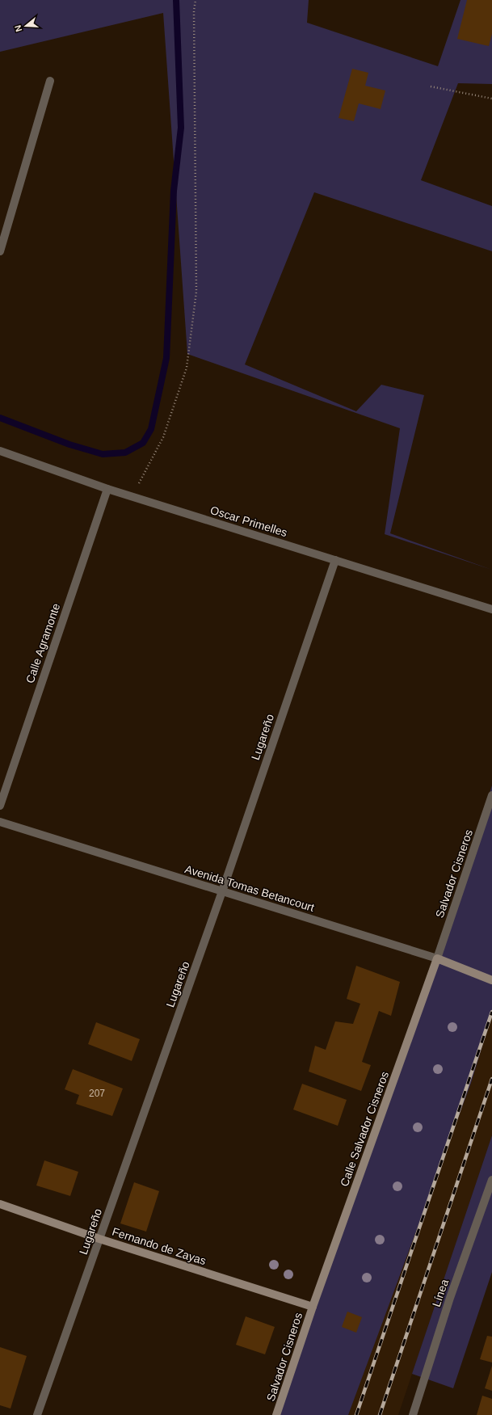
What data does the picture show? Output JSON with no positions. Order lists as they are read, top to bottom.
{
  "streets": {
    "main road": [
      "Salvador Cisneros",
      "Avenida Tomas Betancourt",
      "Calle Salvador Cisneros",
      "Fernando de Zayas"
    ],
    "street": [
      "Oscar Primelles",
      "Calle Agramonte",
      "Lugareño",
      "Línea"
    ]
  },
  "crossings": [
    ["Oscar Primelles", "Calle Agramonte"],
    ["Oscar Primelles", "Lugareño"],
    ["Lugareño", "Avenida Tomas Betancourt"],
    ["Lugareño", "Fernando de Zayas"],
    ["Salvador Cisneros", "Avenida Tomas Betancourt"],
    ["Salvador Cisneros", "Calle Salvador Cisneros"],
    ["Salvador Cisneros", "Fernando de Zayas"],
    ["Avenida Tomas Betancourt", "Calle Salvador Cisneros"],
    ["Calle Salvador Cisneros", "Fernando de Zayas"]
  ],
  "house_numbers": ["207"],
  "north": "left"
}
